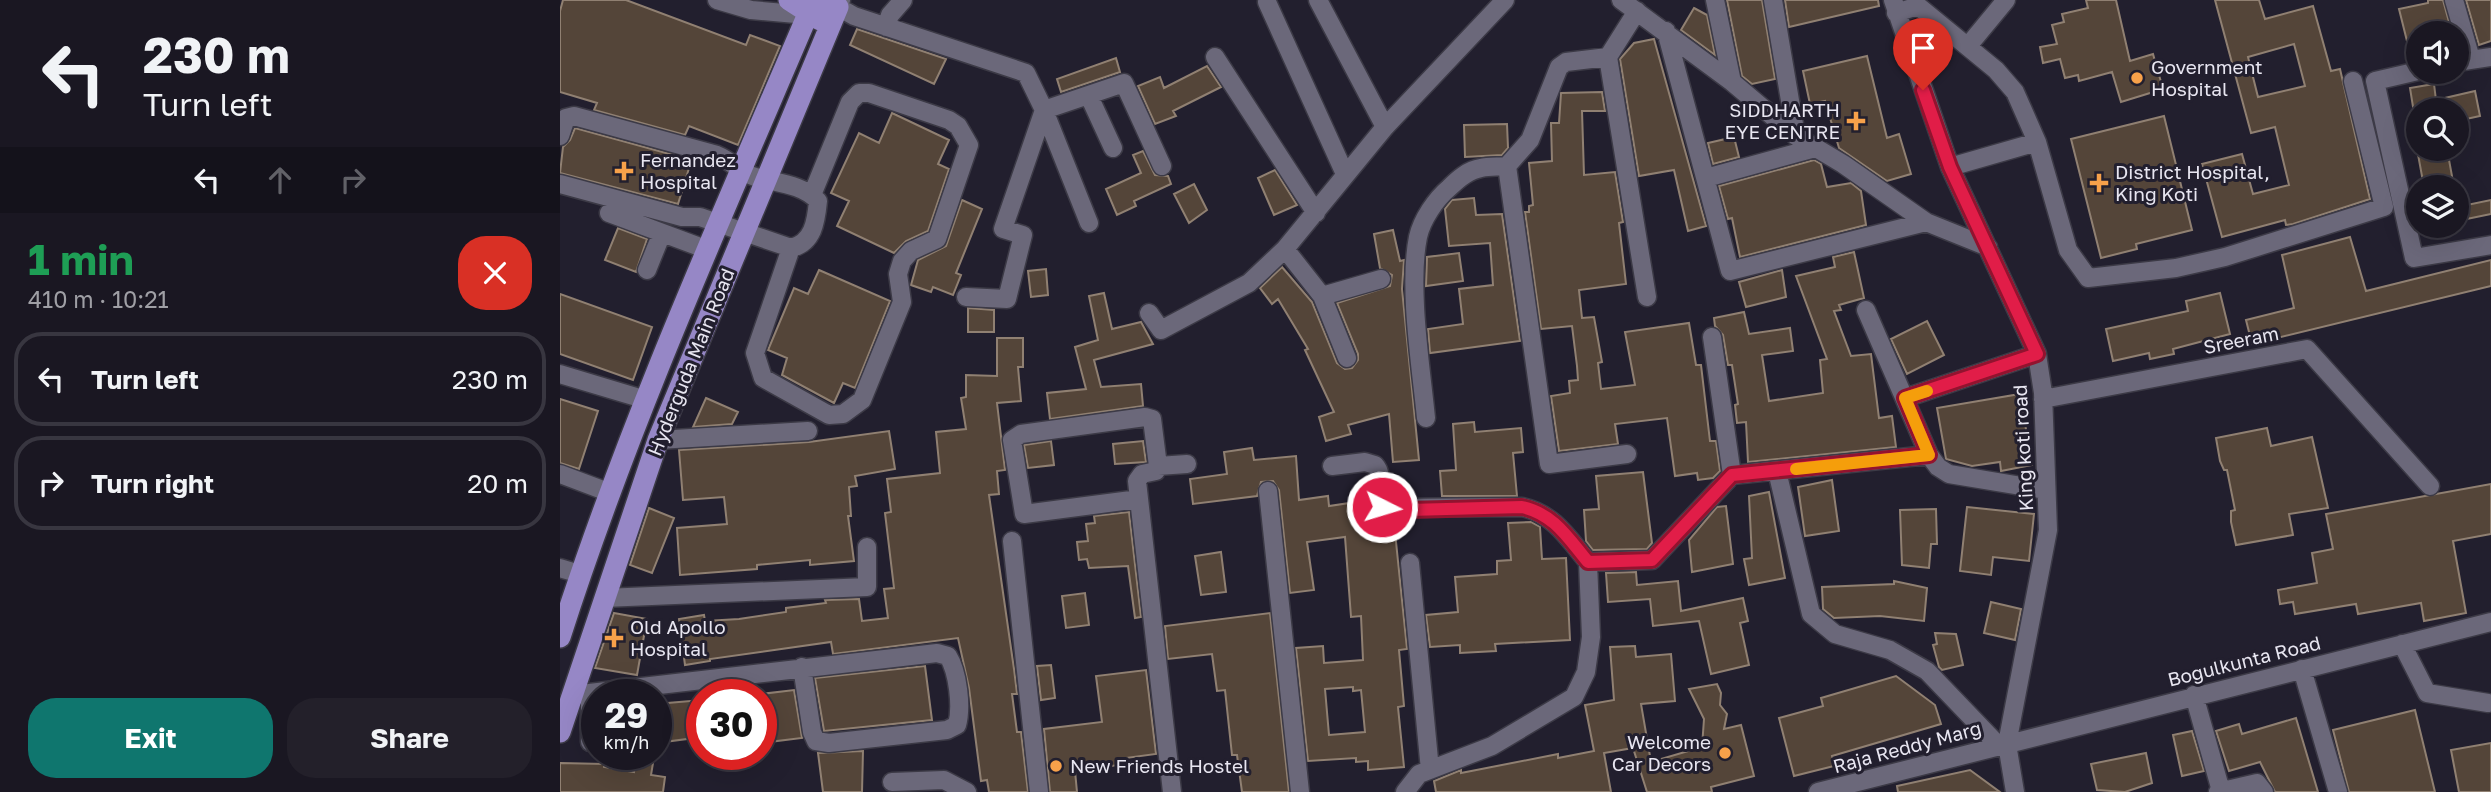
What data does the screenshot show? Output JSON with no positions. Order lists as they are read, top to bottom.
{
  "streets": {
    "main road": ["Hyderguda Main Road"],
    "street": [
      "Sreeram",
      "King koti road",
      "Bogulkunta Road",
      "Raja Reddy Marg"
    ]
  },
  "crossings": [
    ["Sreeram", "King koti road"],
    ["King koti road", "Bogulkunta Road"],
    ["King koti road", "Raja Reddy Marg"],
    ["Bogulkunta Road", "Raja Reddy Marg"]
  ],
  "places": {
    "other": ["Government Hospital", "Welcome Car Decors", "New Friends Hostel"],
    "health": [
      "SIDDHARTH EYE CENTRE",
      "Fernandez Hospital",
      "District Hospital, King Koti",
      "Old Apollo Hospital"
    ]
  },
  "page": {
    "turn": ["230 m", "Turn left"],
    "heading": ["1 min", "410 m · 10:21"],
    "list": [
      {
        "name": "Turn left",
        "value": "230 m"
      },
      {
        "name": "Turn right",
        "value": "20 m"
      }
    ],
    "speed": "29 km/h",
    "limit": "30",
    "buttons": ["Exit", "Share"]
  }
}
